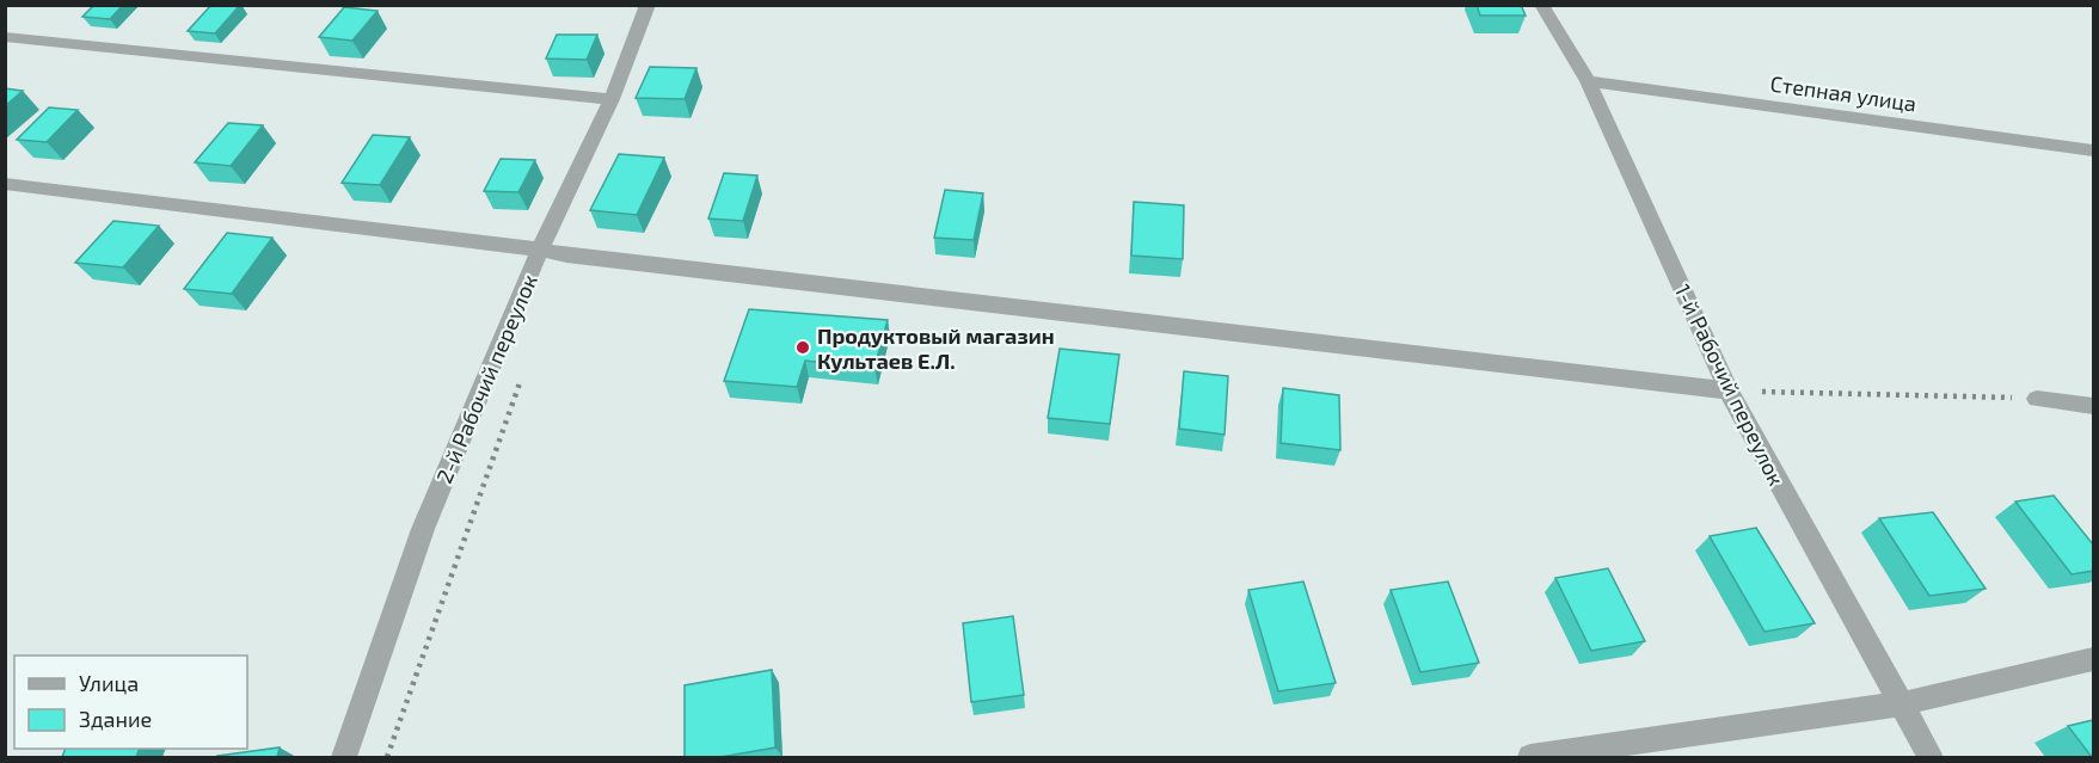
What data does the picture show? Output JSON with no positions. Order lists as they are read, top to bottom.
{
  "streets": {
    "street": ["Степная улица", "2-й Рабочий переулок", "1-й Рабочий переулок"]
  },
  "crossings": [
    ["Степная улица", "1-й Рабочий переулок"]
  ],
  "places": ["Продуктовый магазин Культаев Е.Л."],
  "legend": ["Улица", "Здание"]
}
